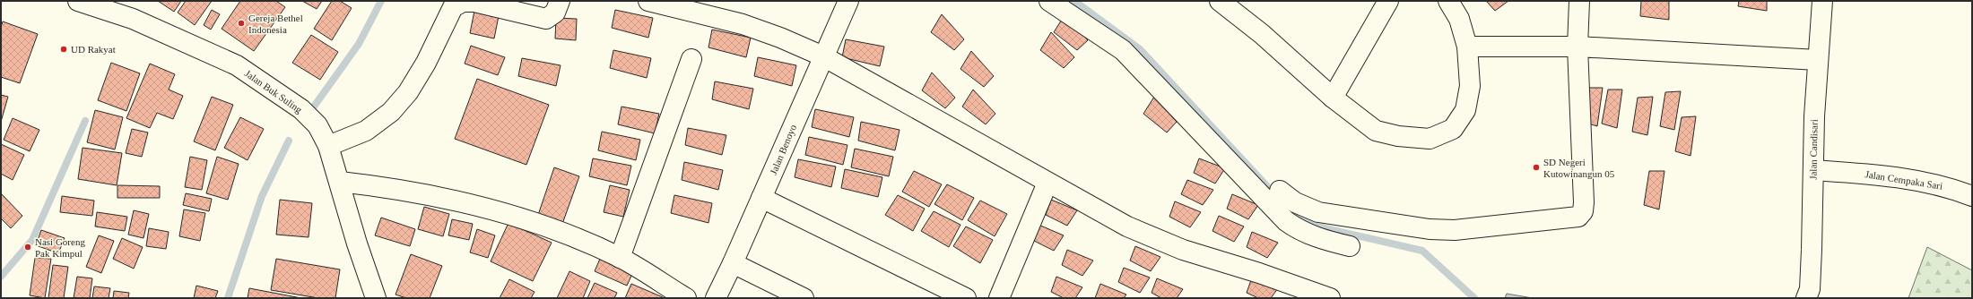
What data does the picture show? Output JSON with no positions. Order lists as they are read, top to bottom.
{
  "streets": {
    "street": [
      "Jalan Buk Suling",
      "Jalan Benoyo",
      "Jalan Candisari",
      "Jalan Cempaka Sari"
    ]
  },
  "crossings": [
    ["Jalan Candisari", "Jalan Cempaka Sari"]
  ],
  "places": [
    "Gereja Bethel Indonesia",
    "UD Rakyat",
    "SD Negeri Kutowinangun 05",
    "Nasi Goreng Pak Kimpul"
  ]
}
